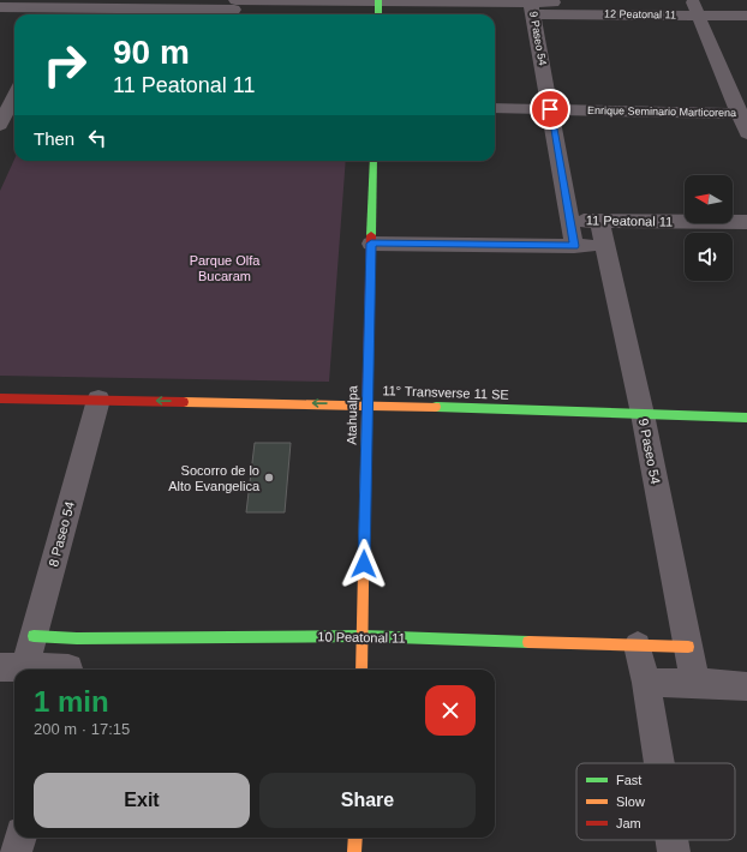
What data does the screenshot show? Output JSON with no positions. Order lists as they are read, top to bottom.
{
  "streets": {
    "street": [
      "12 Peatonal 11",
      "9 Paseo 54",
      "Enrique Seminario Marticorena",
      "11 Peatonal 11",
      "11° Transverse 11 SE",
      "Atahualpa",
      "8 Paseo 54",
      "10 Peatonal 11"
    ]
  },
  "crossings": [
    ["12 Peatonal 11", "9 Paseo 54"],
    ["9 Paseo 54", "Enrique Seminario Marticorena"],
    ["9 Paseo 54", "11 Peatonal 11"],
    ["9 Paseo 54", "11° Transverse 11 SE"],
    ["9 Paseo 54", "10 Peatonal 11"],
    ["11 Peatonal 11", "Atahualpa"],
    ["11° Transverse 11 SE", "Atahualpa"],
    ["11° Transverse 11 SE", "8 Paseo 54"],
    ["Atahualpa", "10 Peatonal 11"],
    ["8 Paseo 54", "10 Peatonal 11"]
  ],
  "one_way": ["11° Transverse 11 SE"],
  "parks": ["Parque Olfa Bucaram"],
  "places": ["Socorro de lo Alto Evangelica"],
  "legend": ["Fast", "Slow", "Jam"],
  "north": "left",
  "page": {
    "turn": ["90 m", "11 Peatonal 11"],
    "then": "Then",
    "heading": ["1 min", "200 m · 17:15"],
    "buttons": ["Exit", "Share"]
  }
}
